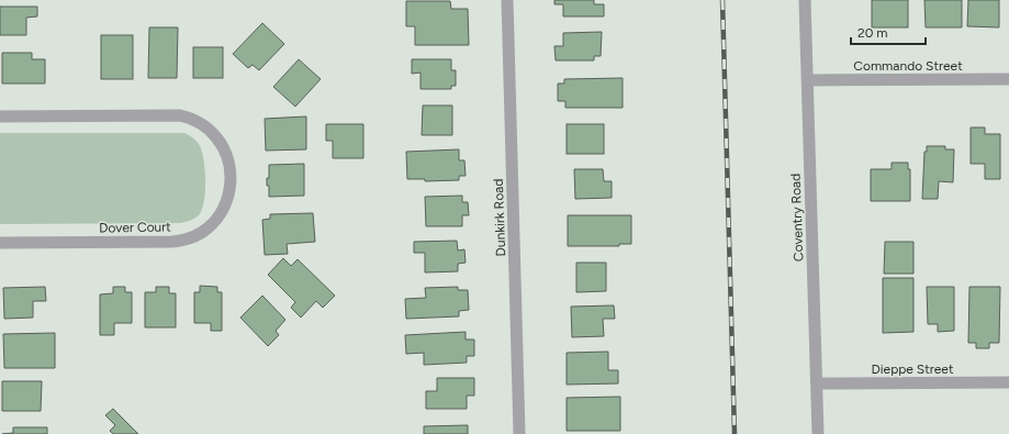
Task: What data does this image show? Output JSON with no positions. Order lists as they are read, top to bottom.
{
  "streets": {
    "street": [
      "Commando Street",
      "Dunkirk Road",
      "Coventry Road",
      "Dover Court",
      "Dieppe Street"
    ]
  },
  "crossings": [
    ["Commando Street", "Coventry Road"],
    ["Coventry Road", "Dieppe Street"]
  ],
  "scale_bar": "20 m"
}
